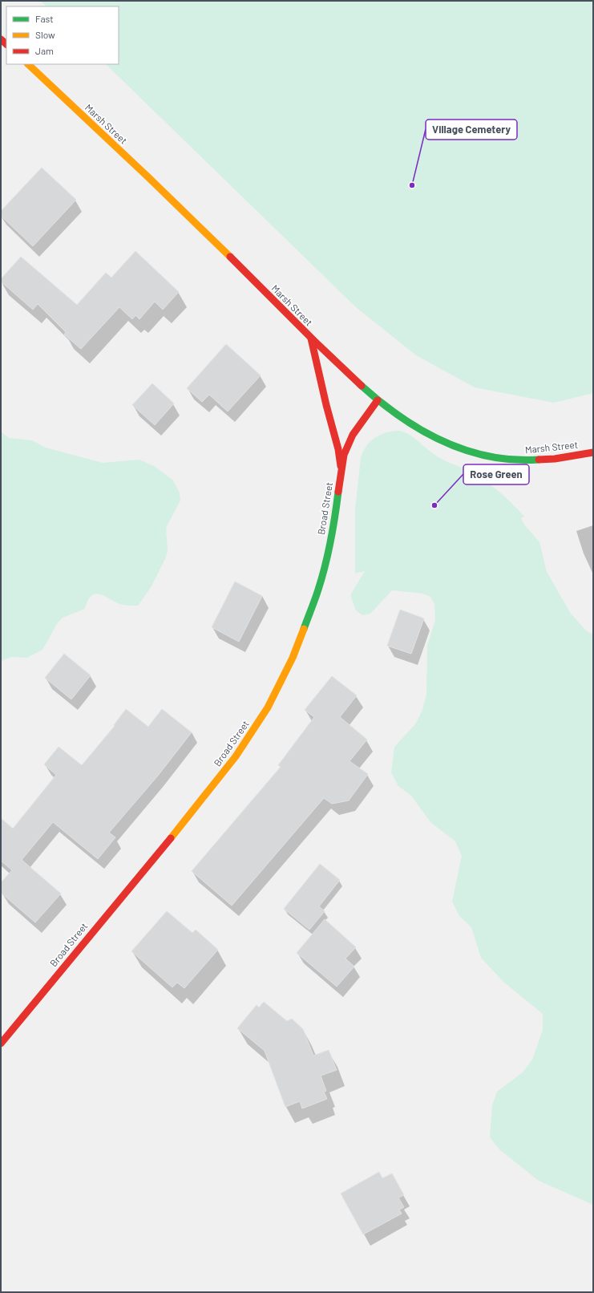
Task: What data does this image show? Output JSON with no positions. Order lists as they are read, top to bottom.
{
  "streets": {
    "street": ["Marsh Street", "Broad Street"]
  },
  "crossings": [
    ["Marsh Street", "Broad Street"]
  ],
  "places": ["Village Cemetery", "Rose Green"],
  "legend": ["Fast", "Slow", "Jam"]
}
